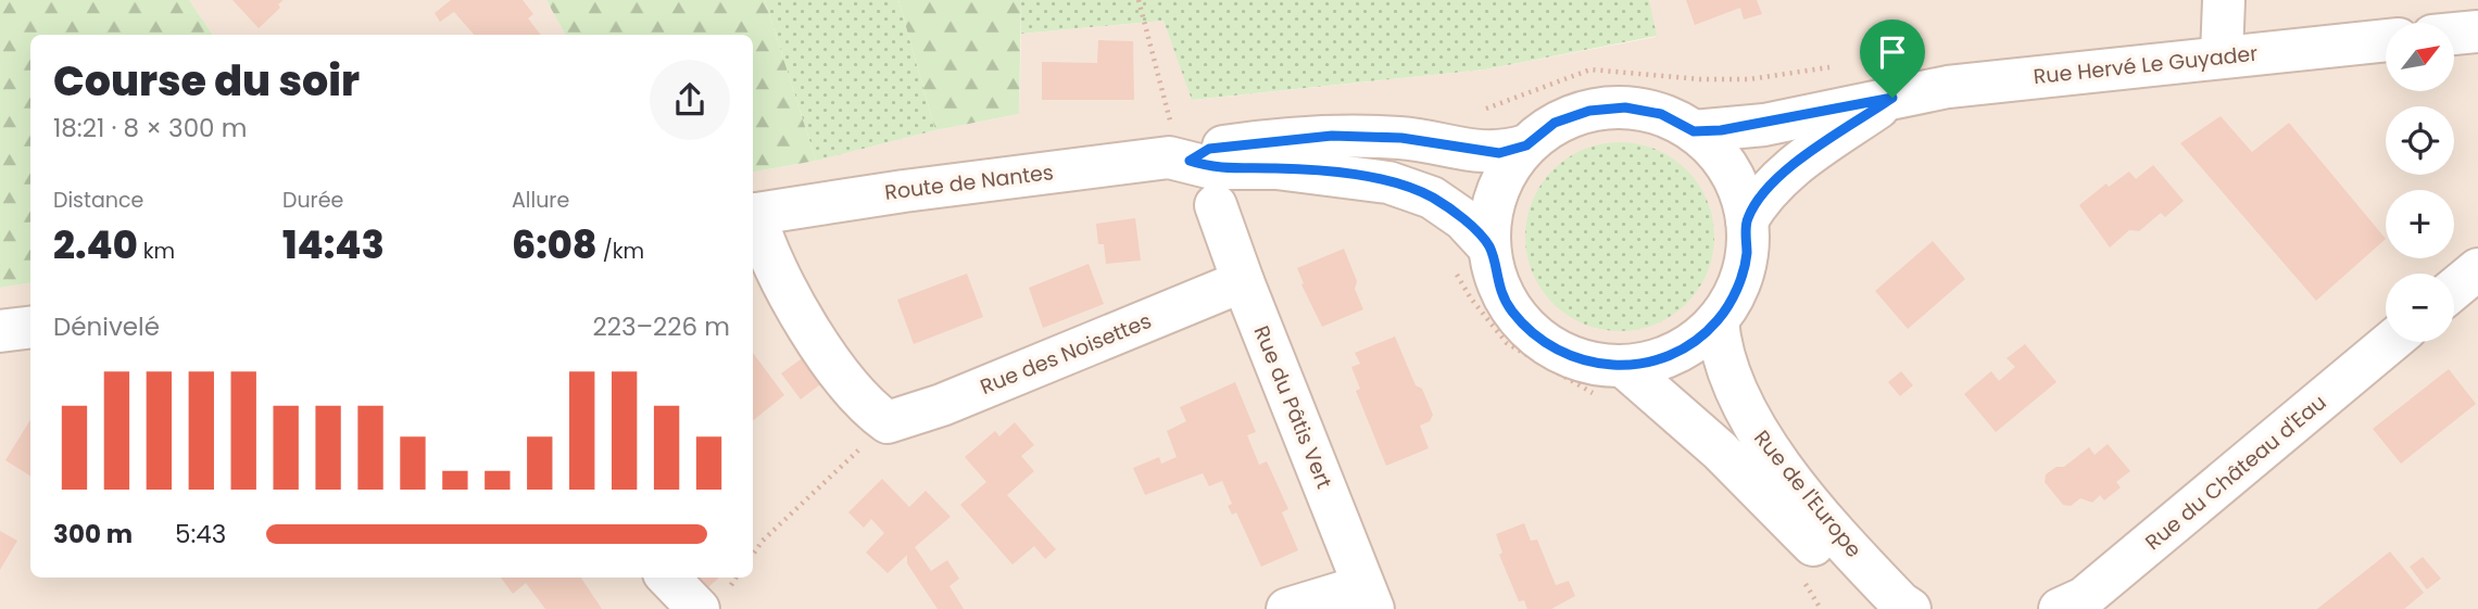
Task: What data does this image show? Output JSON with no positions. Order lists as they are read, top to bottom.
{
  "streets": {
    "street": [
      "Rue Hervé Le Guyader",
      "Route de Nantes",
      "Rue des Noisettes",
      "Rue du Pâtis Vert",
      "Rue du Château d'Eau",
      "Rue de l'Europe"
    ]
  },
  "crossings": [
    ["Rue Hervé Le Guyader", "Route de Nantes"],
    ["Rue Hervé Le Guyader", "Rue de l'Europe"],
    ["Route de Nantes", "Rue de l'Europe"],
    ["Rue des Noisettes", "Rue du Pâtis Vert"]
  ],
  "north": "top right",
  "page": {
    "map_buttons": ["+", "−"],
    "heading": ["Course du soir", "18:21 · 8 × 300 m"],
    "stats": [
      ["Distance", "2.40 km"],
      ["Durée", "14:43"],
      ["Allure", "6:08 /km"]
    ],
    "chart": ["Dénivelé", "223–226 m"],
    "list": [
      {
        "name": "300 m",
        "note": "5:43"
      }
    ]
  }
}
